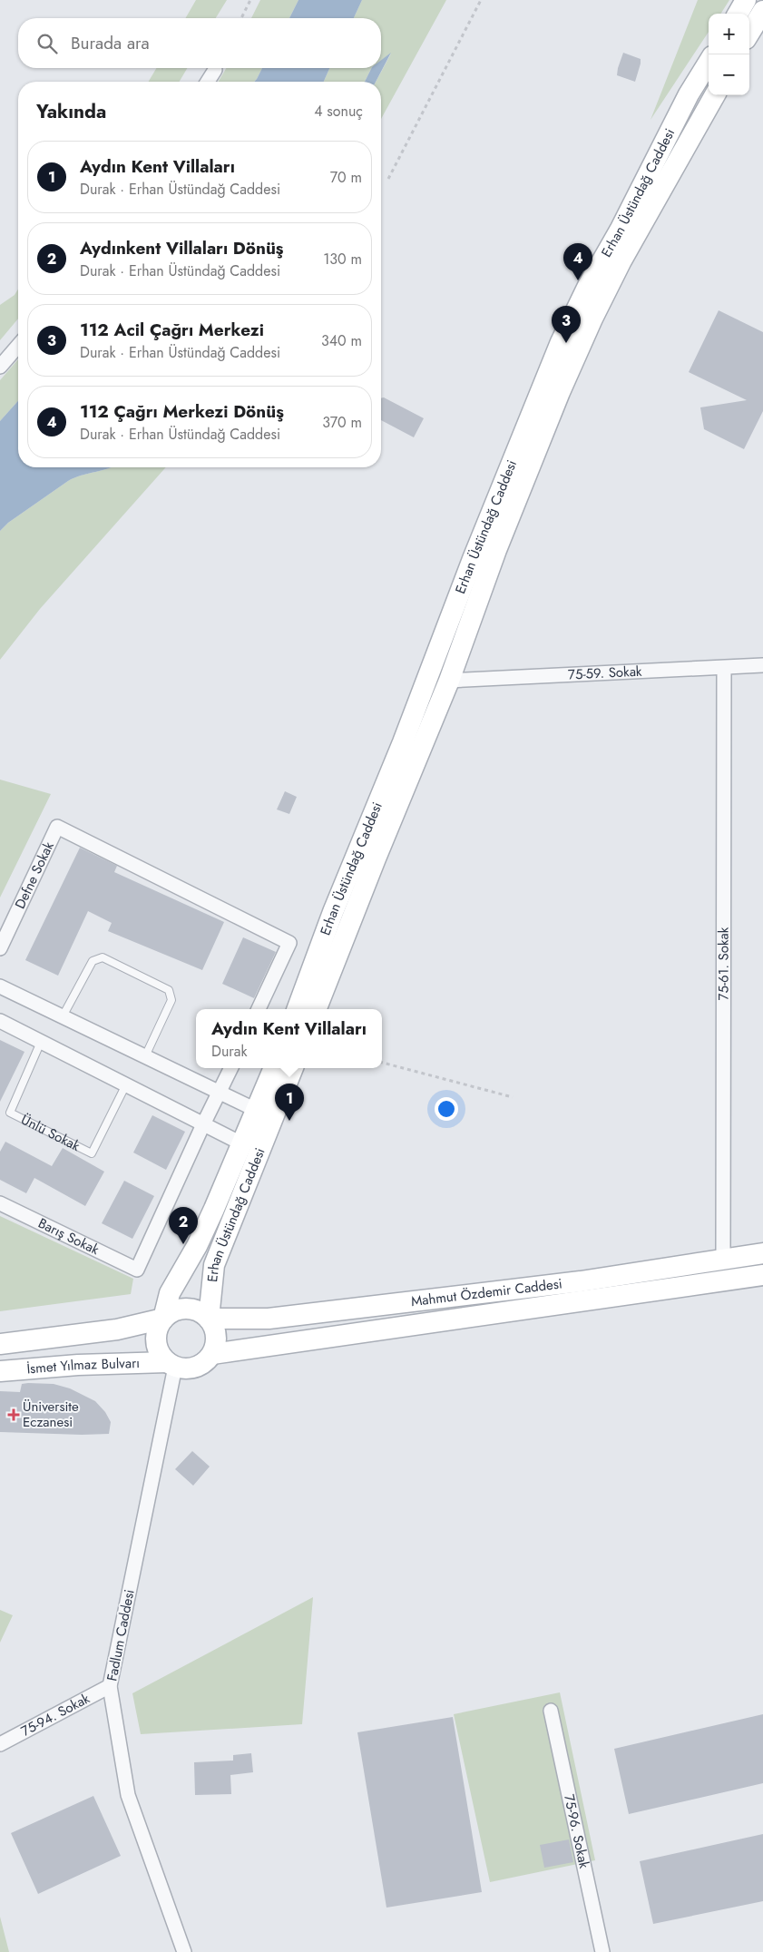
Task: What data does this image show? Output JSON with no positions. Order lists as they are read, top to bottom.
{
  "streets": {
    "street": [
      "Erhan Üstündağ Caddesi",
      "75-59. Sokak",
      "Defne Sokak",
      "75-61. Sokak",
      "Barış Sokak",
      "Mahmut Özdemir Caddesi",
      "İsmet Yılmaz Bulvarı",
      "Fadlum Caddesi",
      "75-94. Sokak",
      "75-96. Sokak"
    ],
    "lane": ["Ünlü Sokak"]
  },
  "crossings": [
    ["Erhan Üstündağ Caddesi", "75-59. Sokak"],
    ["Erhan Üstündağ Caddesi", "Mahmut Özdemir Caddesi"],
    ["Erhan Üstündağ Caddesi", "İsmet Yılmaz Bulvarı"],
    ["Erhan Üstündağ Caddesi", "Fadlum Caddesi"],
    ["75-59. Sokak", "75-61. Sokak"],
    ["75-61. Sokak", "Mahmut Özdemir Caddesi"],
    ["Mahmut Özdemir Caddesi", "İsmet Yılmaz Bulvarı"],
    ["Mahmut Özdemir Caddesi", "Fadlum Caddesi"],
    ["İsmet Yılmaz Bulvarı", "Fadlum Caddesi"],
    ["Fadlum Caddesi", "75-94. Sokak"]
  ],
  "places": {
    "health": ["Üniversite Eczanesi"]
  },
  "page": {
    "map_buttons": ["+", "−"],
    "search": "Burada ara",
    "heading": ["Yakında", "4 sonuç"],
    "list": [
      {
        "mark": "1",
        "name": "Aydın Kent Villaları",
        "note": "Durak · Erhan Üstündağ Caddesi",
        "value": "70 m"
      },
      {
        "mark": "2",
        "name": "Aydınkent Villaları Dönüş",
        "note": "Durak · Erhan Üstündağ Caddesi",
        "value": "130 m"
      },
      {
        "mark": "3",
        "name": "112 Acil Çağrı Merkezi",
        "note": "Durak · Erhan Üstündağ Caddesi",
        "value": "340 m"
      },
      {
        "mark": "4",
        "name": "112 Çağrı Merkezi Dönüş",
        "note": "Durak · Erhan Üstündağ Caddesi",
        "value": "370 m"
      }
    ],
    "pins": [
      "4",
      "3",
      "1",
      "2"
    ],
    "popup": ["Aydın Kent Villaları", "Durak"]
  }
}
